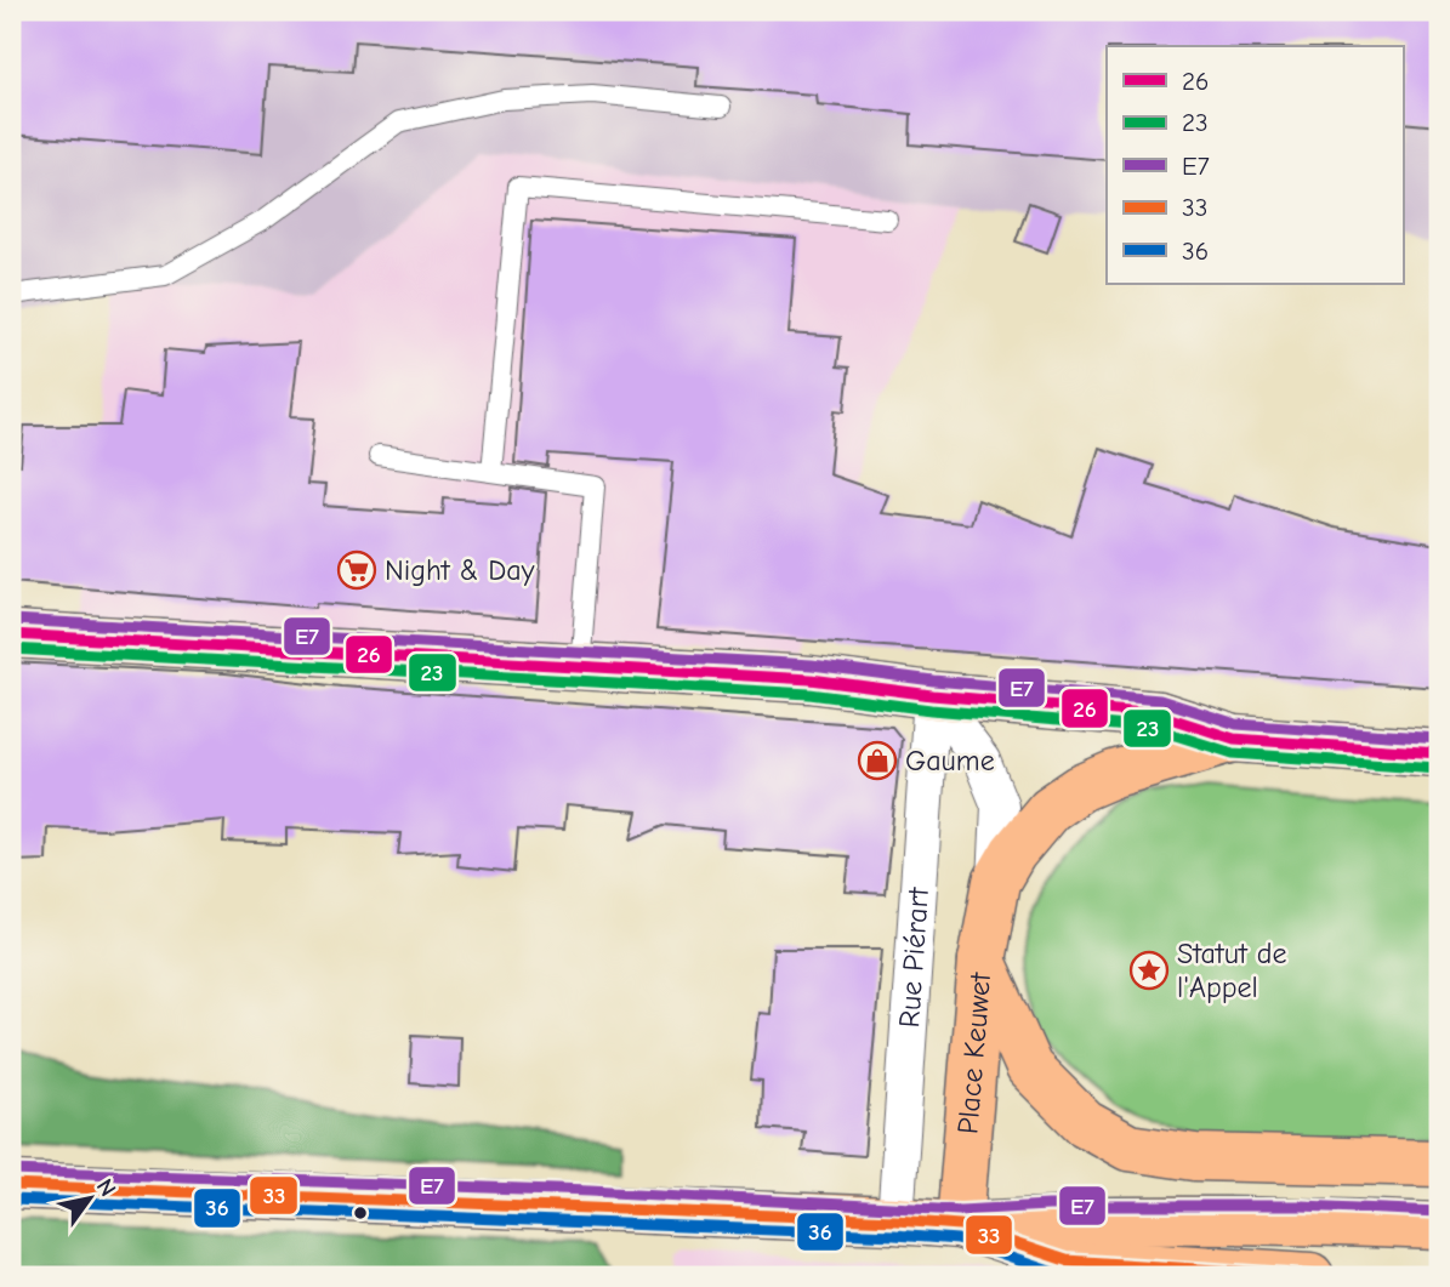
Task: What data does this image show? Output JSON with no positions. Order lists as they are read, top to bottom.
{
  "streets": {
    "main road": ["Place Keuwet"],
    "street": ["Rue Piérart"]
  },
  "crossings": [
    ["Rue Piérart", "Place Keuwet"]
  ],
  "places": {
    "supermarket": ["Night & Day"],
    "shop": ["Gaume"],
    "place": ["Statut de l'Appel"]
  },
  "lines": [
    "transit line E7",
    "transit line 26",
    "transit line 23",
    "transit line 33",
    "transit line 36"
  ],
  "legend": [
    "26",
    "23",
    "E7",
    "33",
    "36"
  ],
  "north": "top right"
}
